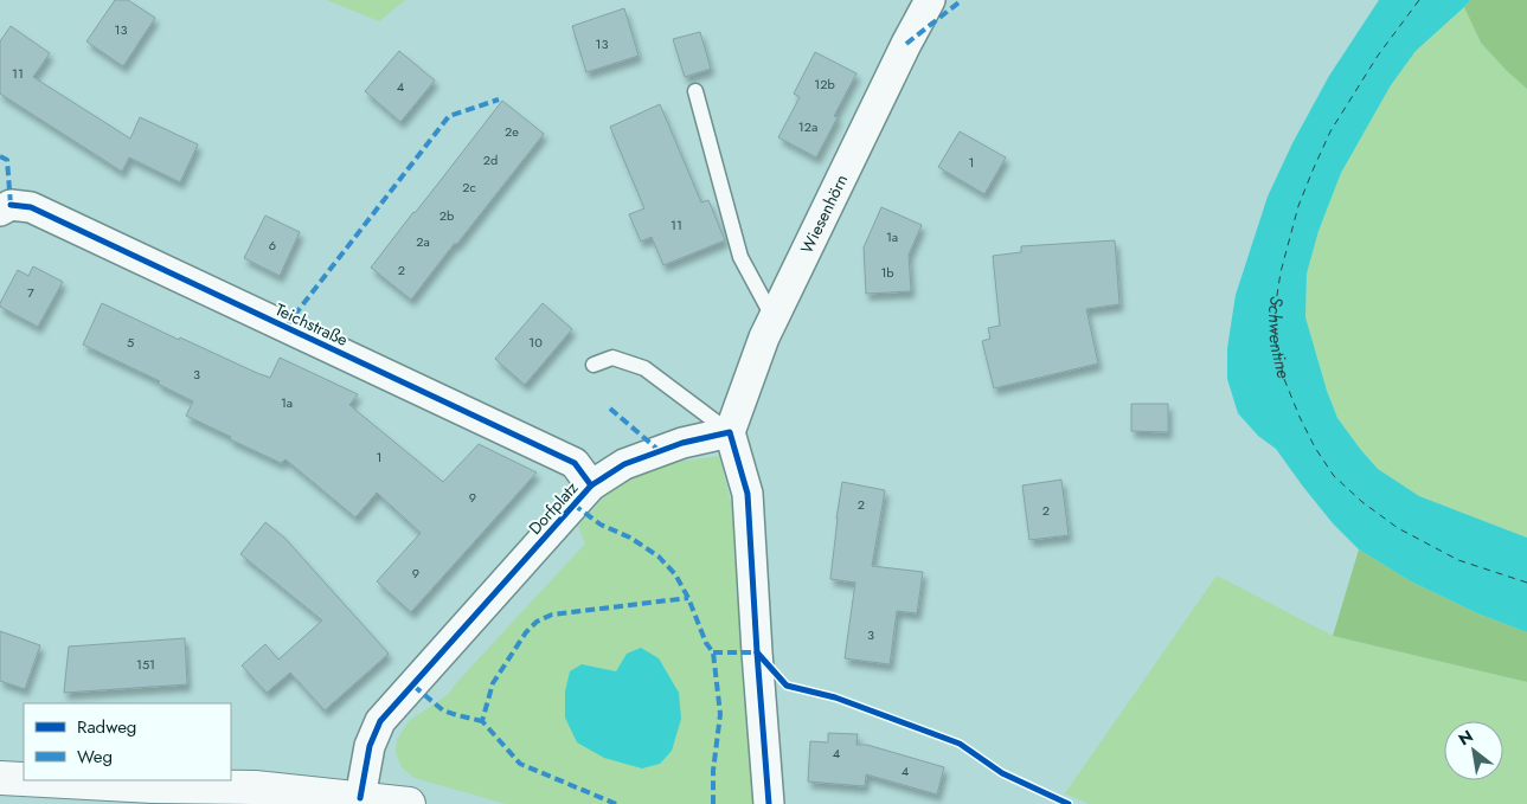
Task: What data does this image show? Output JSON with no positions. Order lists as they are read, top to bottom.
{
  "streets": {
    "street": ["Wiesenhörn", "Teichstraße", "Dorfplatz"]
  },
  "crossings": [
    ["Wiesenhörn", "Dorfplatz"],
    ["Teichstraße", "Dorfplatz"]
  ],
  "water": ["Schwentine"],
  "house_numbers": [
    "13",
    "13",
    "11",
    "12b",
    "4",
    "12a",
    "2e",
    "2d",
    "1",
    "2c",
    "2b",
    "11",
    "1a",
    "2a",
    "6",
    "2",
    "1b",
    "7",
    "5",
    "10",
    "3",
    "1a",
    "1",
    "9",
    "2",
    "2",
    "9",
    "3",
    "151",
    "4",
    "4"
  ],
  "legend": ["Radweg", "Weg"],
  "north": "top left"
}
